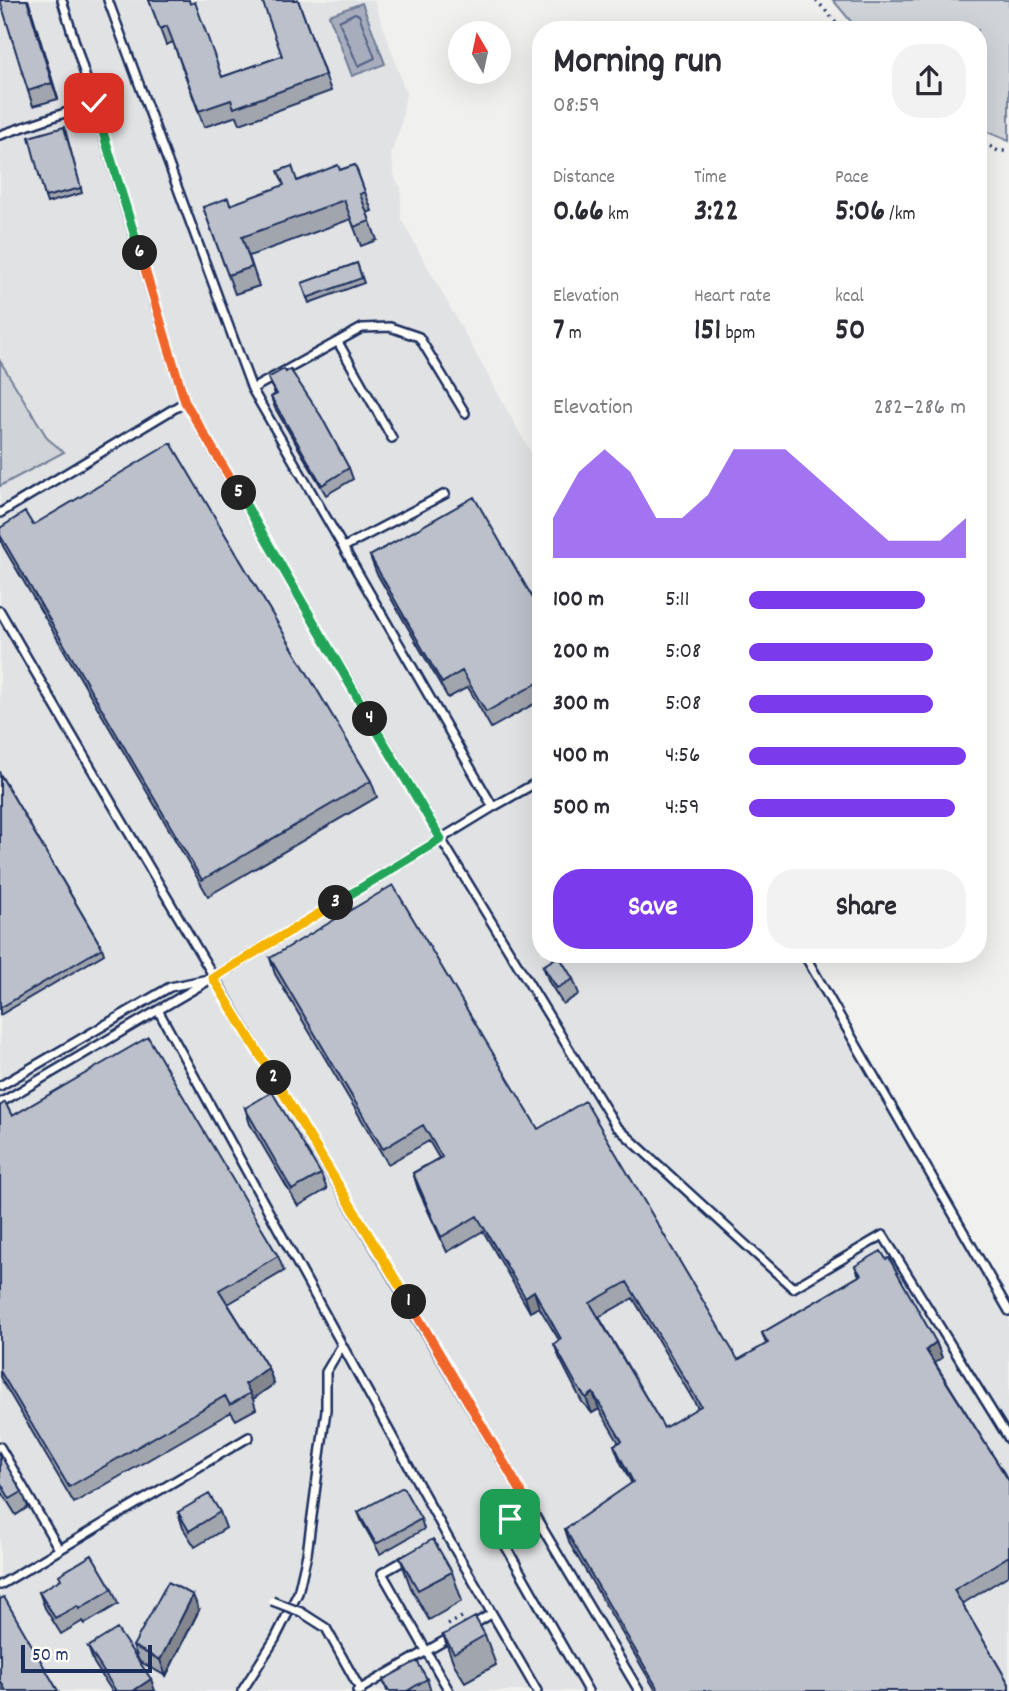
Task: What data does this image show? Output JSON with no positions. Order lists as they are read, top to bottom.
{
  "scale_bar": "50 m",
  "north": "top",
  "page": {
    "heading": ["Morning run", "08:59"],
    "stats": [
      ["Distance", "0.66 km"],
      ["Time", "3:22"],
      ["Pace", "5:06 /km"],
      ["Elevation", "7 m"],
      ["Heart rate", "151 bpm"],
      ["kcal", "50"]
    ],
    "pins": [
      "6",
      "5",
      "4",
      "3",
      "2",
      "1"
    ],
    "chart": ["Elevation", "282–286 m"],
    "list": [
      {
        "name": "100 m",
        "note": "5:11"
      },
      {
        "name": "200 m",
        "note": "5:08"
      },
      {
        "name": "300 m",
        "note": "5:08"
      },
      {
        "name": "400 m",
        "note": "4:56"
      },
      {
        "name": "500 m",
        "note": "4:59"
      }
    ],
    "buttons": ["Save", "Share"],
    "scale": "50 m"
  }
}
